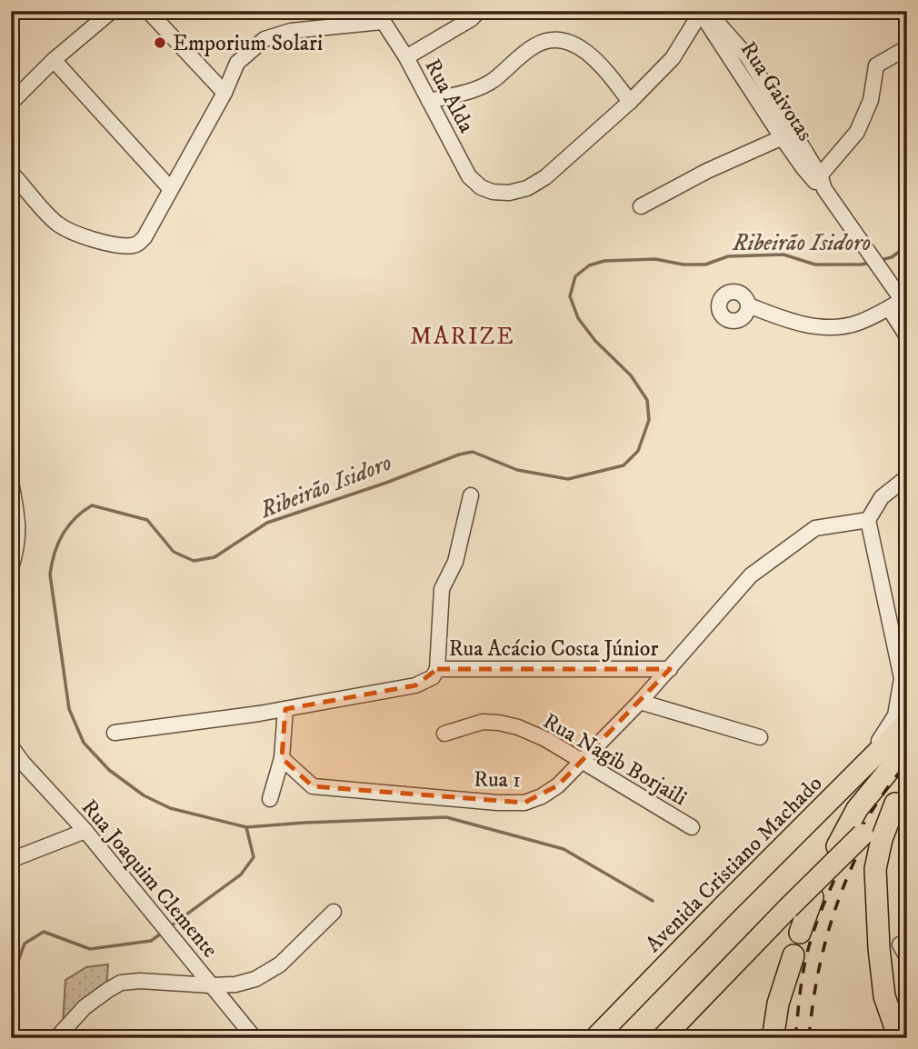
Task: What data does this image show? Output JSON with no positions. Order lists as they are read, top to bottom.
{
  "streets": {
    "highway": ["Avenida Cristiano Machado"],
    "street": [
      "Rua Gaivotas",
      "Rua Alda",
      "Rua Acácio Costa Júnior",
      "Rua Nagib Borjaili",
      "Rua 1",
      "Rua Joaquim Clemente"
    ]
  },
  "crossings": [
    ["Rua Acácio Costa Júnior", "Rua 1"],
    ["Rua Nagib Borjaili", "Rua 1"]
  ],
  "districts": ["MARIZE"],
  "water": ["Ribeirão Isidoro"],
  "places": ["Emporium Solari"]
}
